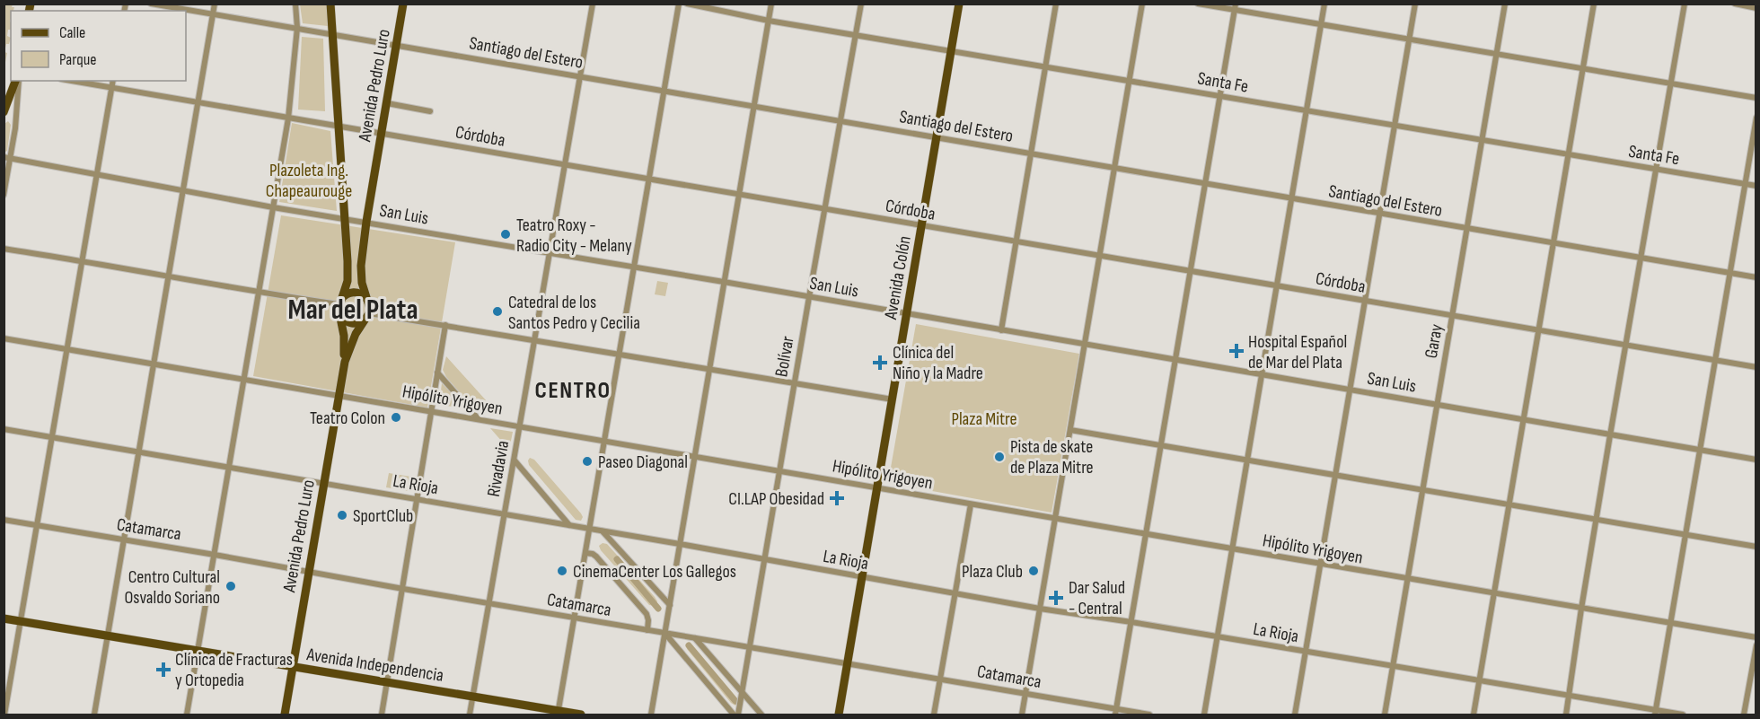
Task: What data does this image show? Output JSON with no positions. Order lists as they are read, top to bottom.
{
  "streets": {
    "main road": ["Avenida Pedro Luro", "Avenida Colón", "Avenida Independencia"],
    "street": [
      "Santiago del Estero",
      "Santa Fe",
      "Córdoba",
      "San Luis",
      "Garay",
      "Bolívar",
      "Hipólito Yrigoyen",
      "Rivadavia",
      "La Rioja",
      "Catamarca"
    ]
  },
  "crossings": [
    ["Santiago del Estero", "Avenida Pedro Luro"],
    ["Santiago del Estero", "Avenida Colón"],
    ["Santiago del Estero", "Garay"],
    ["Santiago del Estero", "Bolívar"],
    ["Santiago del Estero", "Rivadavia"],
    ["Santa Fe", "Avenida Colón"],
    ["Santa Fe", "Garay"],
    ["Santa Fe", "Bolívar"],
    ["Avenida Pedro Luro", "Córdoba"],
    ["Avenida Pedro Luro", "San Luis"],
    ["Avenida Pedro Luro", "Hipólito Yrigoyen"],
    ["Avenida Pedro Luro", "La Rioja"],
    ["Avenida Pedro Luro", "Catamarca"],
    ["Avenida Pedro Luro", "Avenida Independencia"],
    ["Córdoba", "Avenida Colón"],
    ["Córdoba", "Garay"],
    ["Córdoba", "Bolívar"],
    ["Córdoba", "Rivadavia"],
    ["San Luis", "Avenida Colón"],
    ["San Luis", "Garay"],
    ["San Luis", "Bolívar"],
    ["San Luis", "Rivadavia"],
    ["Avenida Colón", "Hipólito Yrigoyen"],
    ["Avenida Colón", "La Rioja"],
    ["Avenida Colón", "Catamarca"],
    ["Garay", "Hipólito Yrigoyen"],
    ["Garay", "La Rioja"],
    ["Bolívar", "Hipólito Yrigoyen"],
    ["Bolívar", "La Rioja"],
    ["Bolívar", "Catamarca"],
    ["Hipólito Yrigoyen", "Rivadavia"],
    ["Rivadavia", "La Rioja"],
    ["Rivadavia", "Catamarca"],
    ["Rivadavia", "Avenida Independencia"]
  ],
  "districts": ["Mar del Plata", "CENTRO"],
  "parks": ["Plazoleta Ing. Chapeaurouge", "Plaza Mitre"],
  "places": {
    "other": [
      "Teatro Roxy - Radio City - Melany",
      "Catedral de los Santos Pedro y Cecilia",
      "Teatro Colon",
      "Pista de skate de Plaza Mitre",
      "Paseo Diagonal",
      "SportClub",
      "CinemaCenter Los Gallegos",
      "Plaza Club",
      "Centro Cultural Osvaldo Soriano"
    ],
    "health": [
      "Hospital Español de Mar del Plata",
      "Clínica del Niño y la Madre",
      "CI.LAP Obesidad",
      "Dar Salud - Central",
      "Clínica de Fracturas y Ortopedia"
    ]
  },
  "legend": ["Calle", "Parque"]
}
